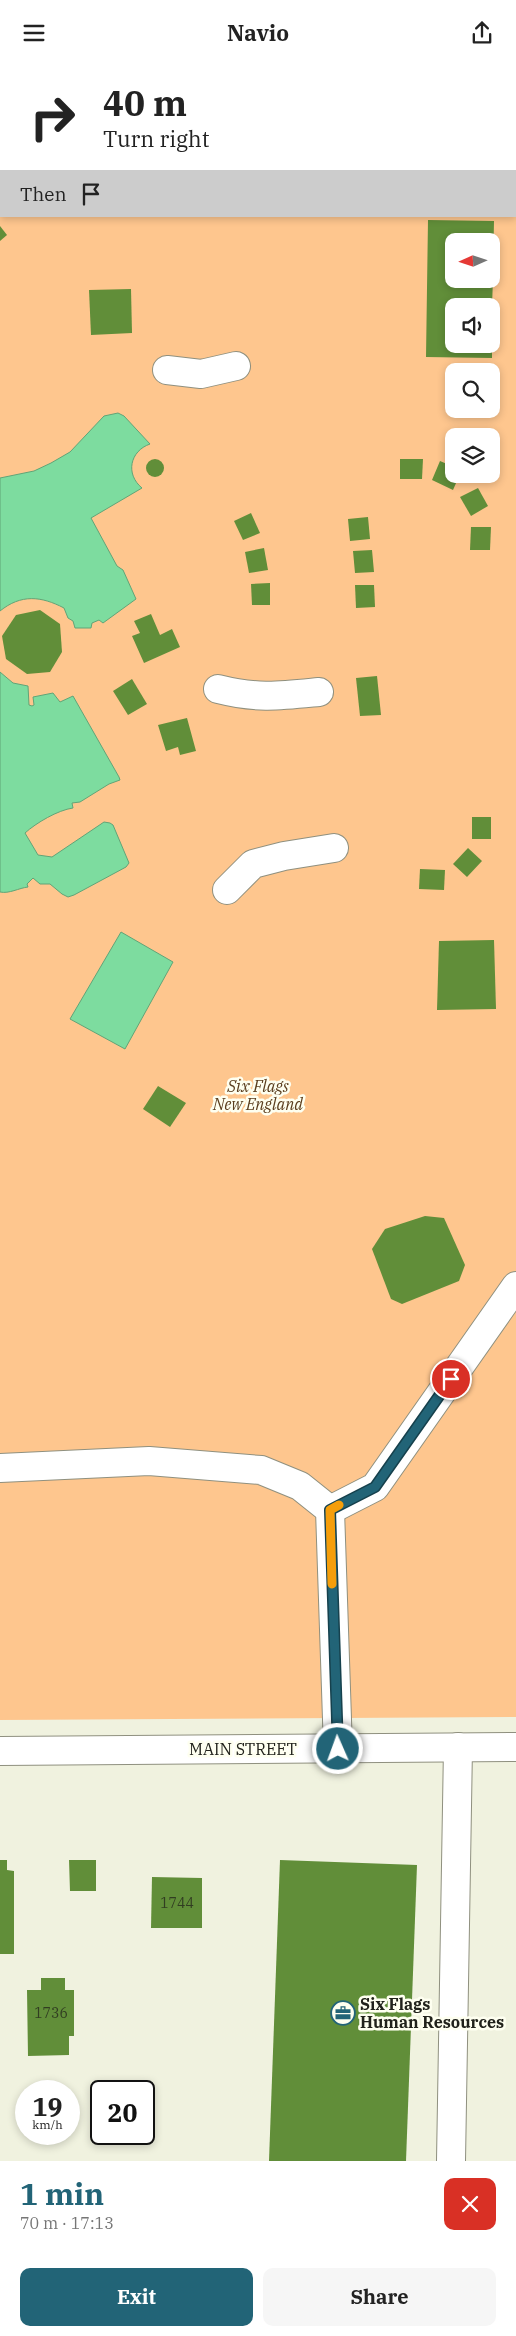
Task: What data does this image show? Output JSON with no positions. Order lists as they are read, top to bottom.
{
  "streets": {
    "main road": ["MAIN STREET"]
  },
  "parks": ["Six Flags New England"],
  "places": {
    "office": ["Six Flags Human Resources"]
  },
  "house_numbers": ["1744", "1736"],
  "north": "left",
  "page": {
    "header": "Navio",
    "turn": ["40 m", "Turn right"],
    "then": "Then",
    "speed": "19 km/h",
    "limit": "20",
    "heading": ["1 min", "70 m · 17:13"],
    "buttons": ["Exit", "Share"]
  }
}
